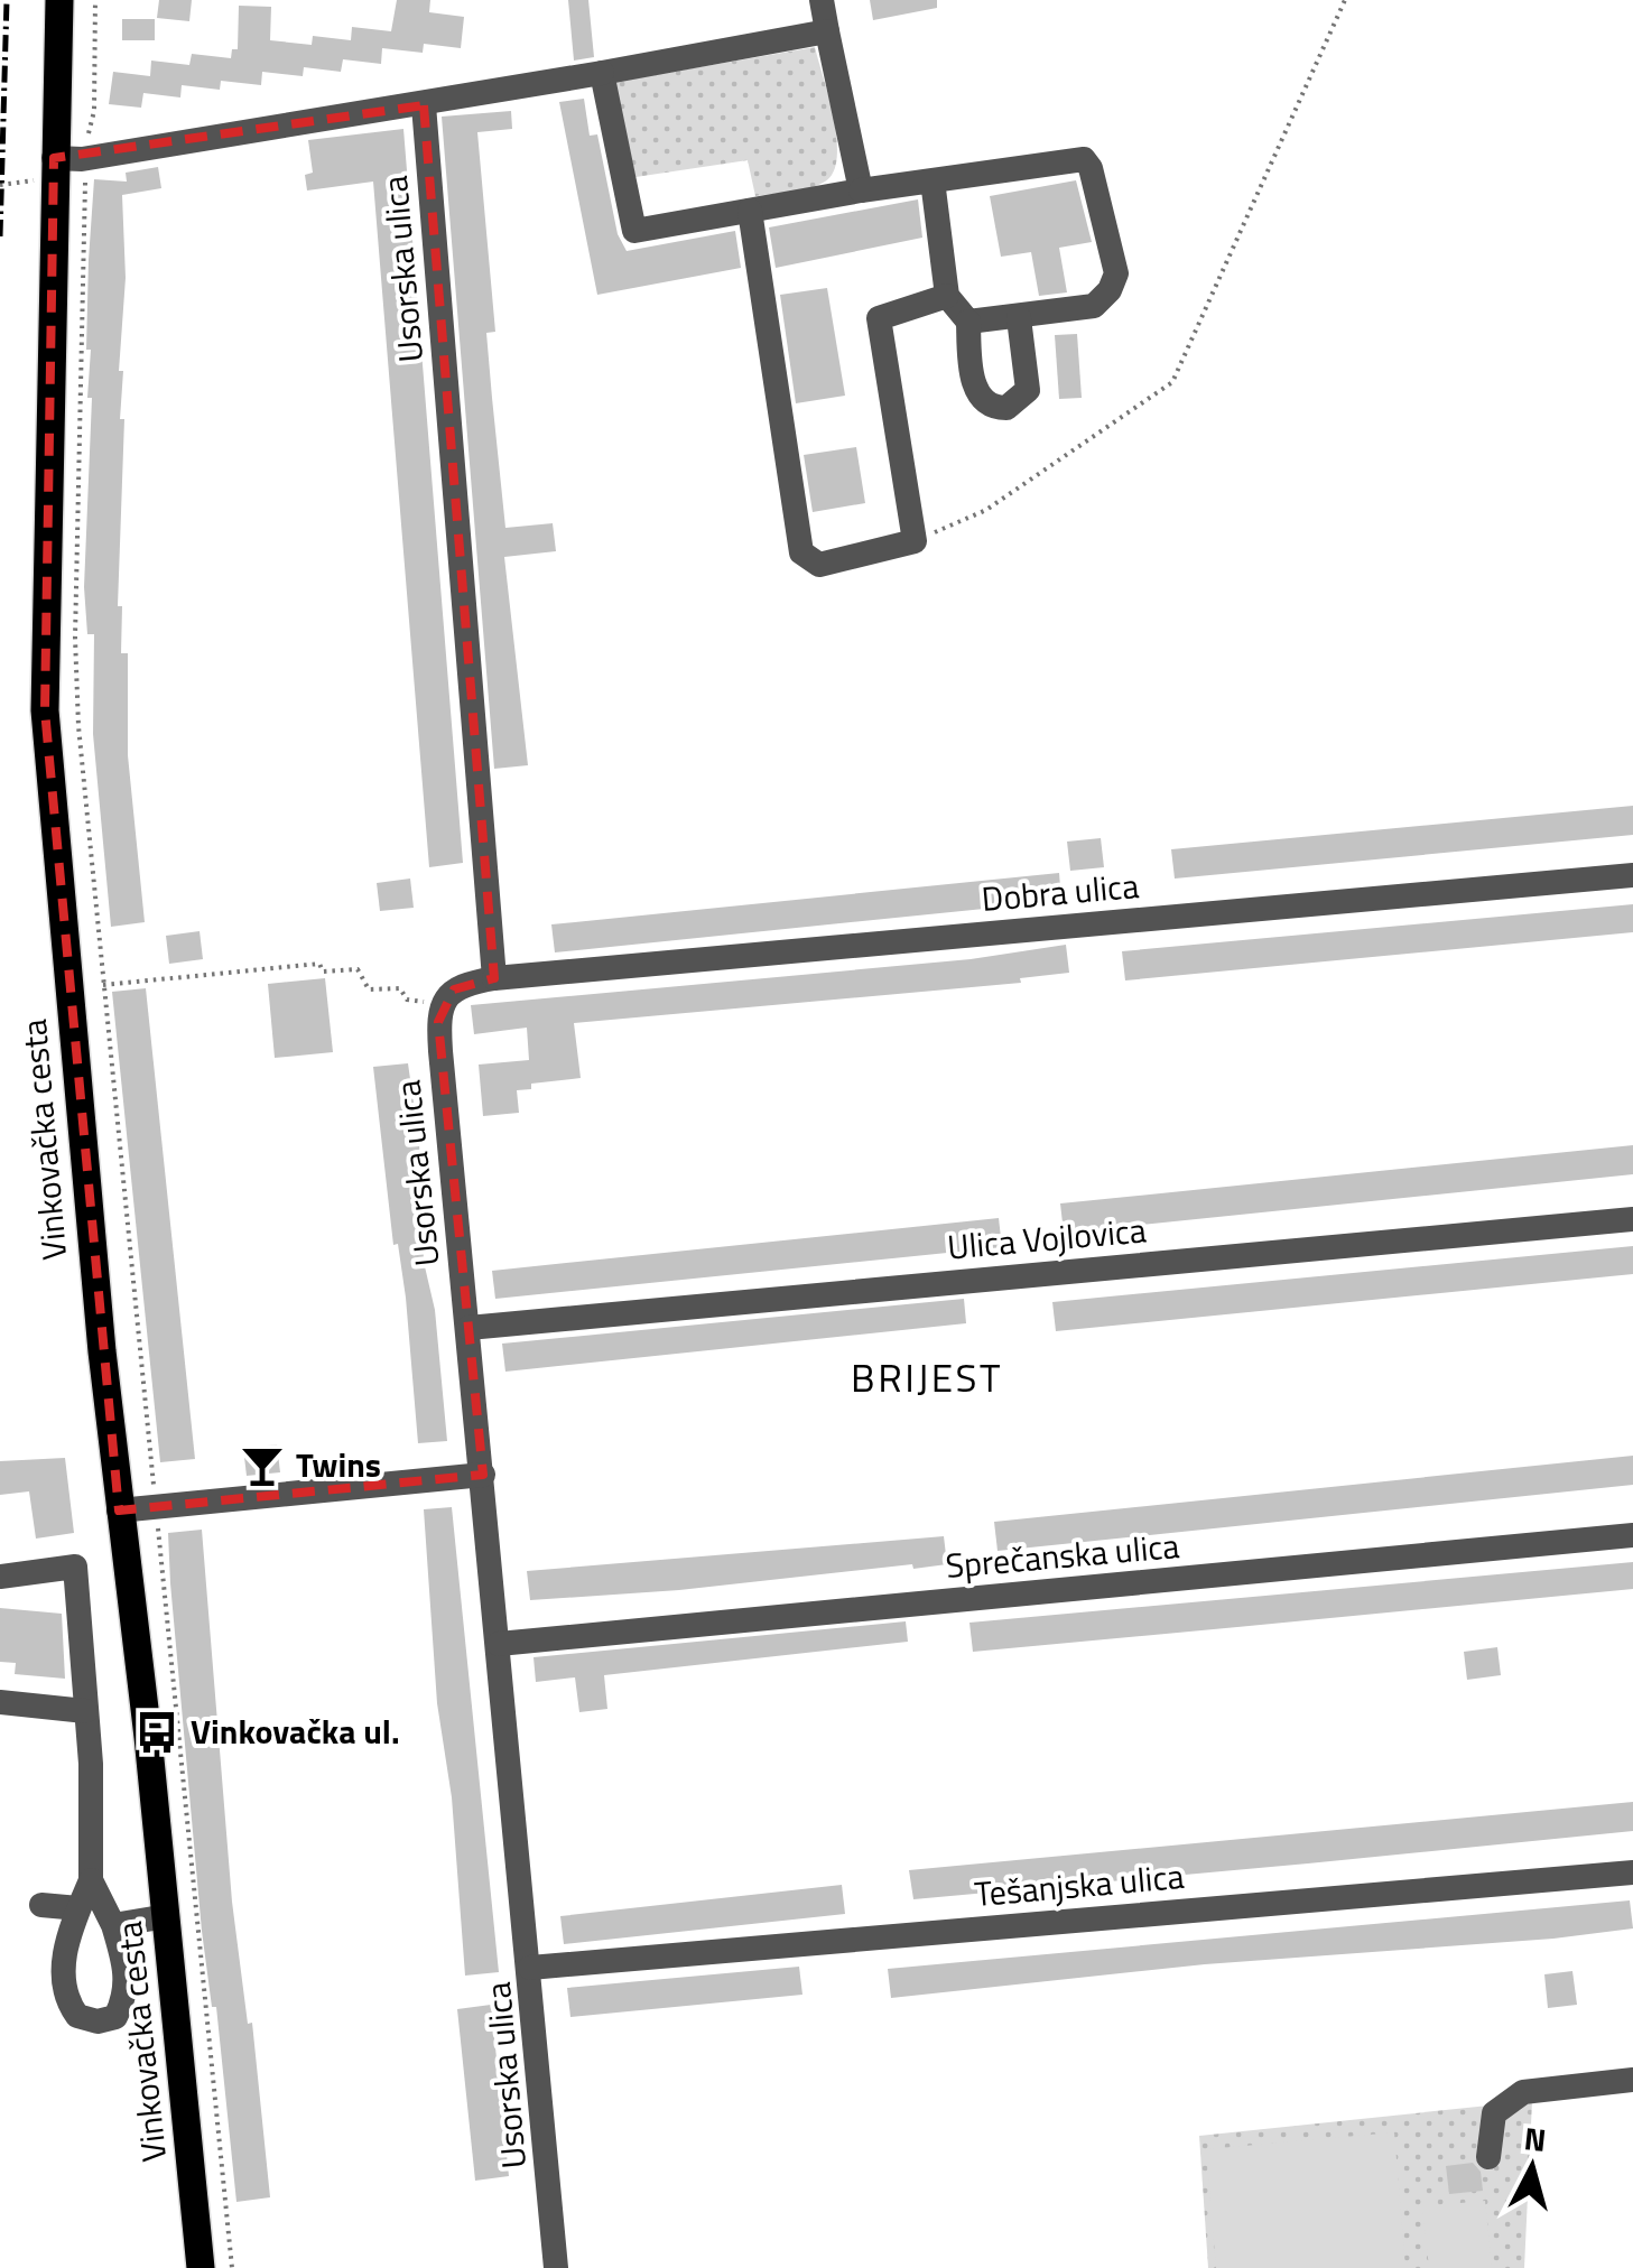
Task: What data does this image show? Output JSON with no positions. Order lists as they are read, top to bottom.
{
  "streets": {
    "main road": ["Vinkovačka cesta"],
    "street": [
      "Usorska ulica",
      "Dobra ulica",
      "Ulica Vojlovica",
      "Sprečanska ulica",
      "Tešanjska ulica"
    ]
  },
  "crossings": [
    ["Usorska ulica", "Dobra ulica"],
    ["Usorska ulica", "Ulica Vojlovica"],
    ["Usorska ulica", "Sprečanska ulica"],
    ["Usorska ulica", "Tešanjska ulica"]
  ],
  "districts": ["BRIJEST"],
  "places": {
    "bar": ["Twins"],
    "bus stop": ["Vinkovačka ul."]
  },
  "north": "top"
}
